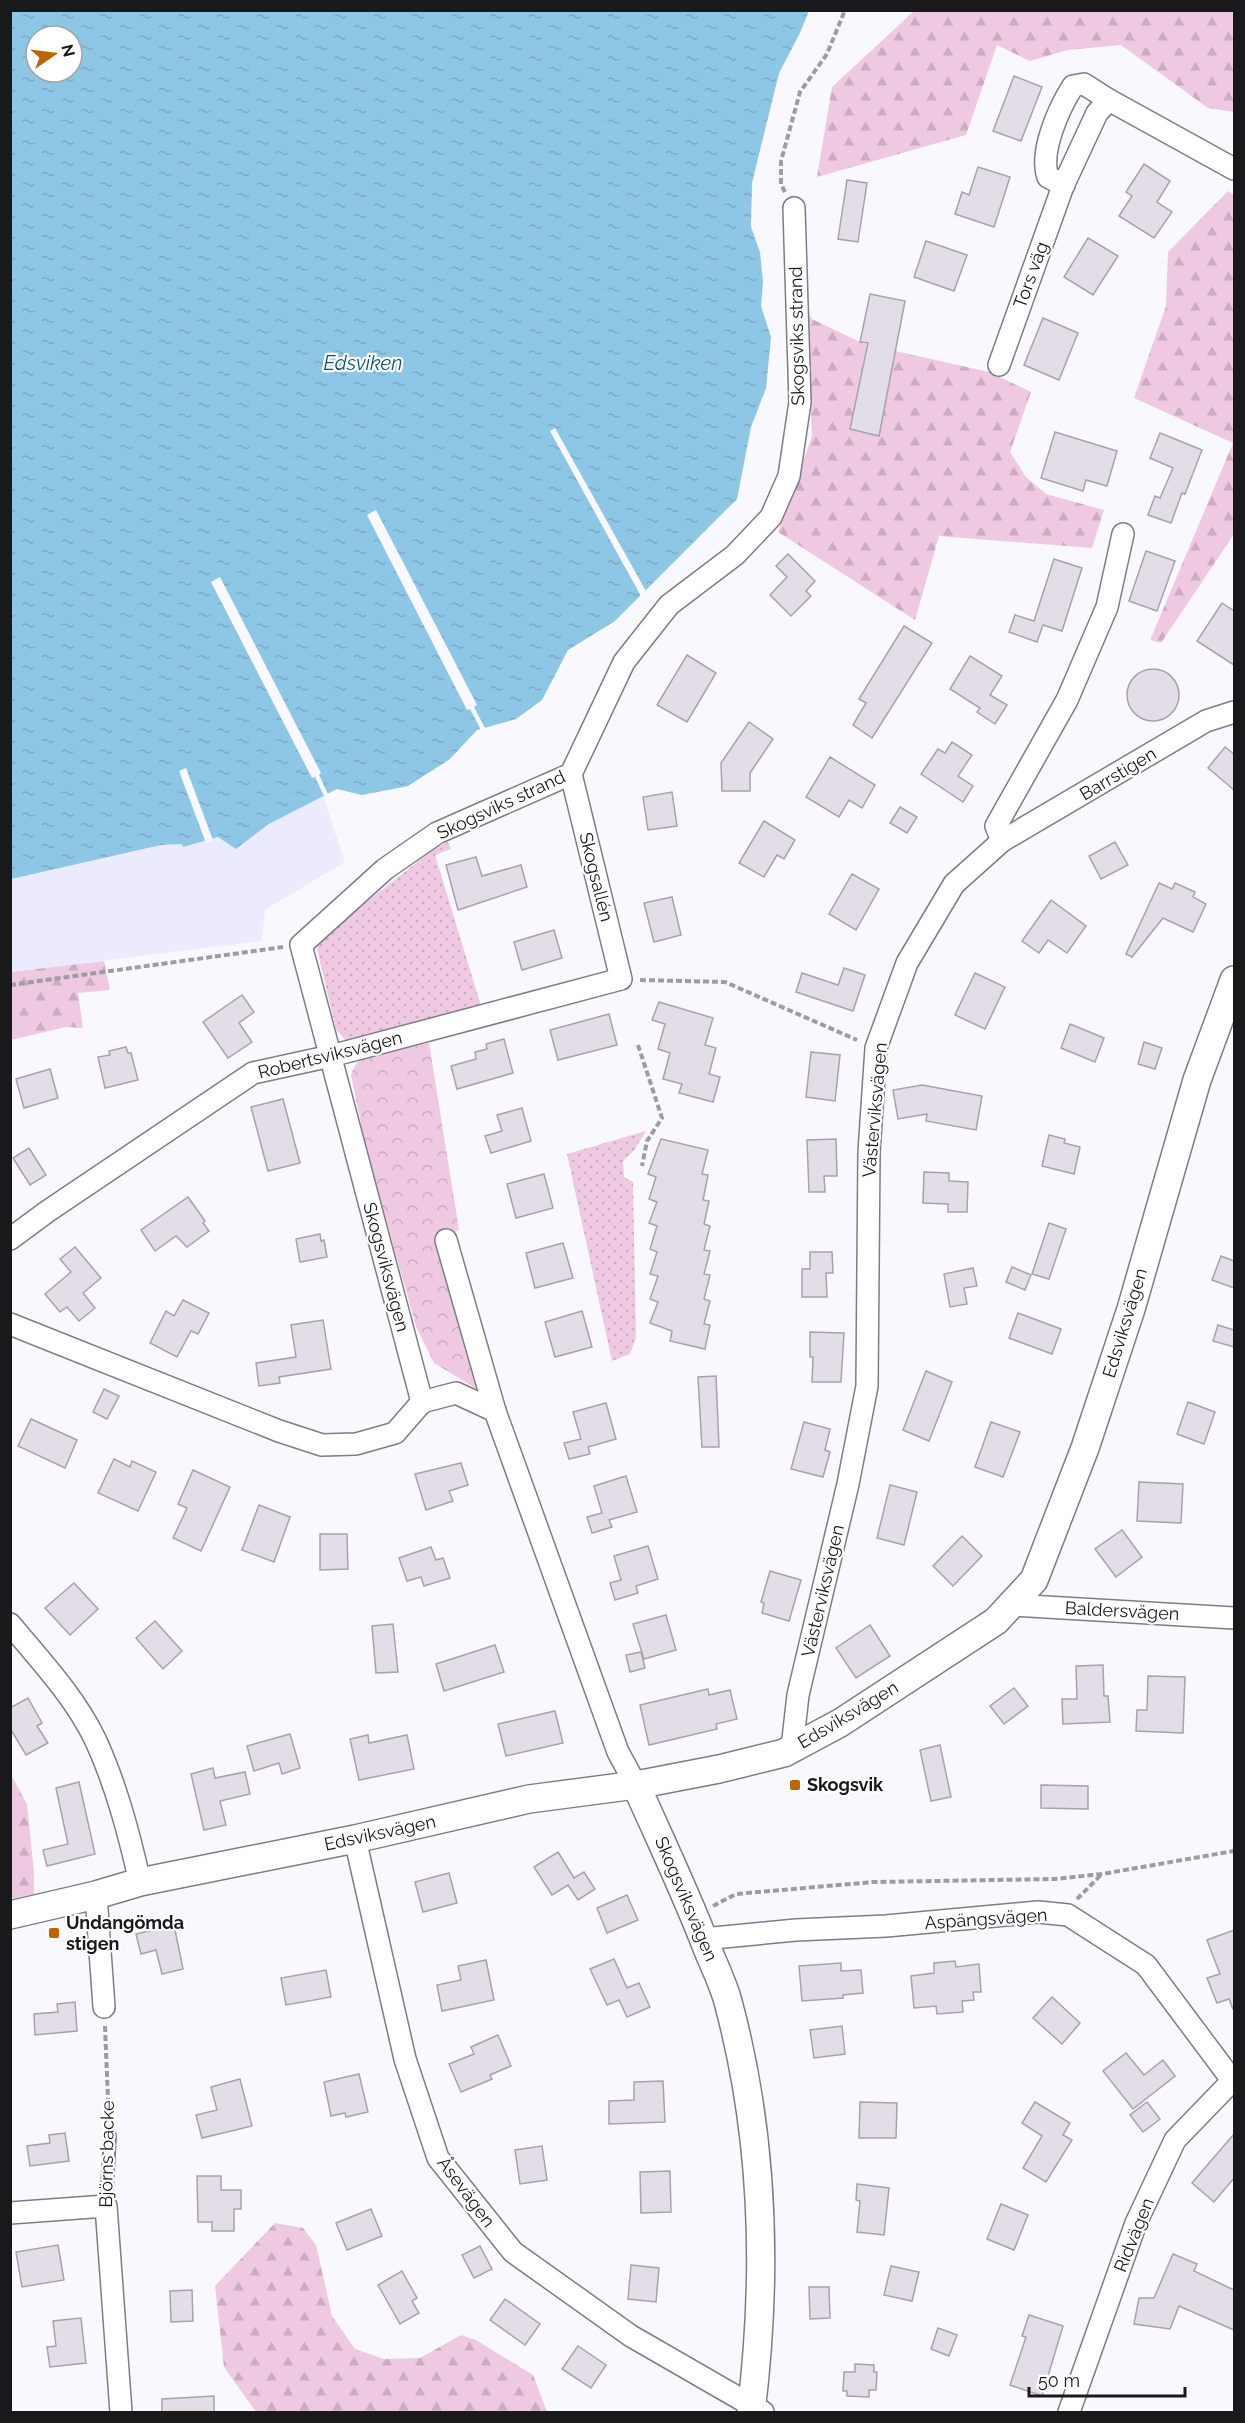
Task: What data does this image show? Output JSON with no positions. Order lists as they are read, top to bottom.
{
  "streets": {
    "street": [
      "Tors väg",
      "Skogsviks strand",
      "Barrstigen",
      "Skogsallén",
      "Robertsviksvägen",
      "Västerviksvägen",
      "Skogsviksvägen",
      "Edsviksvägen",
      "Baldersvägen",
      "Aspängsvägen",
      "Björns backe",
      "Åsevägen",
      "Ridvägen"
    ]
  },
  "crossings": [
    ["Skogsviks strand", "Skogsallén"],
    ["Barrstigen", "Västerviksvägen"],
    ["Skogsallén", "Robertsviksvägen"],
    ["Robertsviksvägen", "Skogsviksvägen"],
    ["Västerviksvägen", "Edsviksvägen"],
    ["Skogsviksvägen", "Edsviksvägen"],
    ["Skogsviksvägen", "Aspängsvägen"],
    ["Skogsviksvägen", "Åsevägen"],
    ["Edsviksvägen", "Baldersvägen"],
    ["Edsviksvägen", "Åsevägen"],
    ["Aspängsvägen", "Ridvägen"]
  ],
  "water": ["Edsviken"],
  "places": {
    "transit": ["Skogsvik", "Undangömda stigen"]
  },
  "scale_bar": "50 m",
  "north": "right"
}
